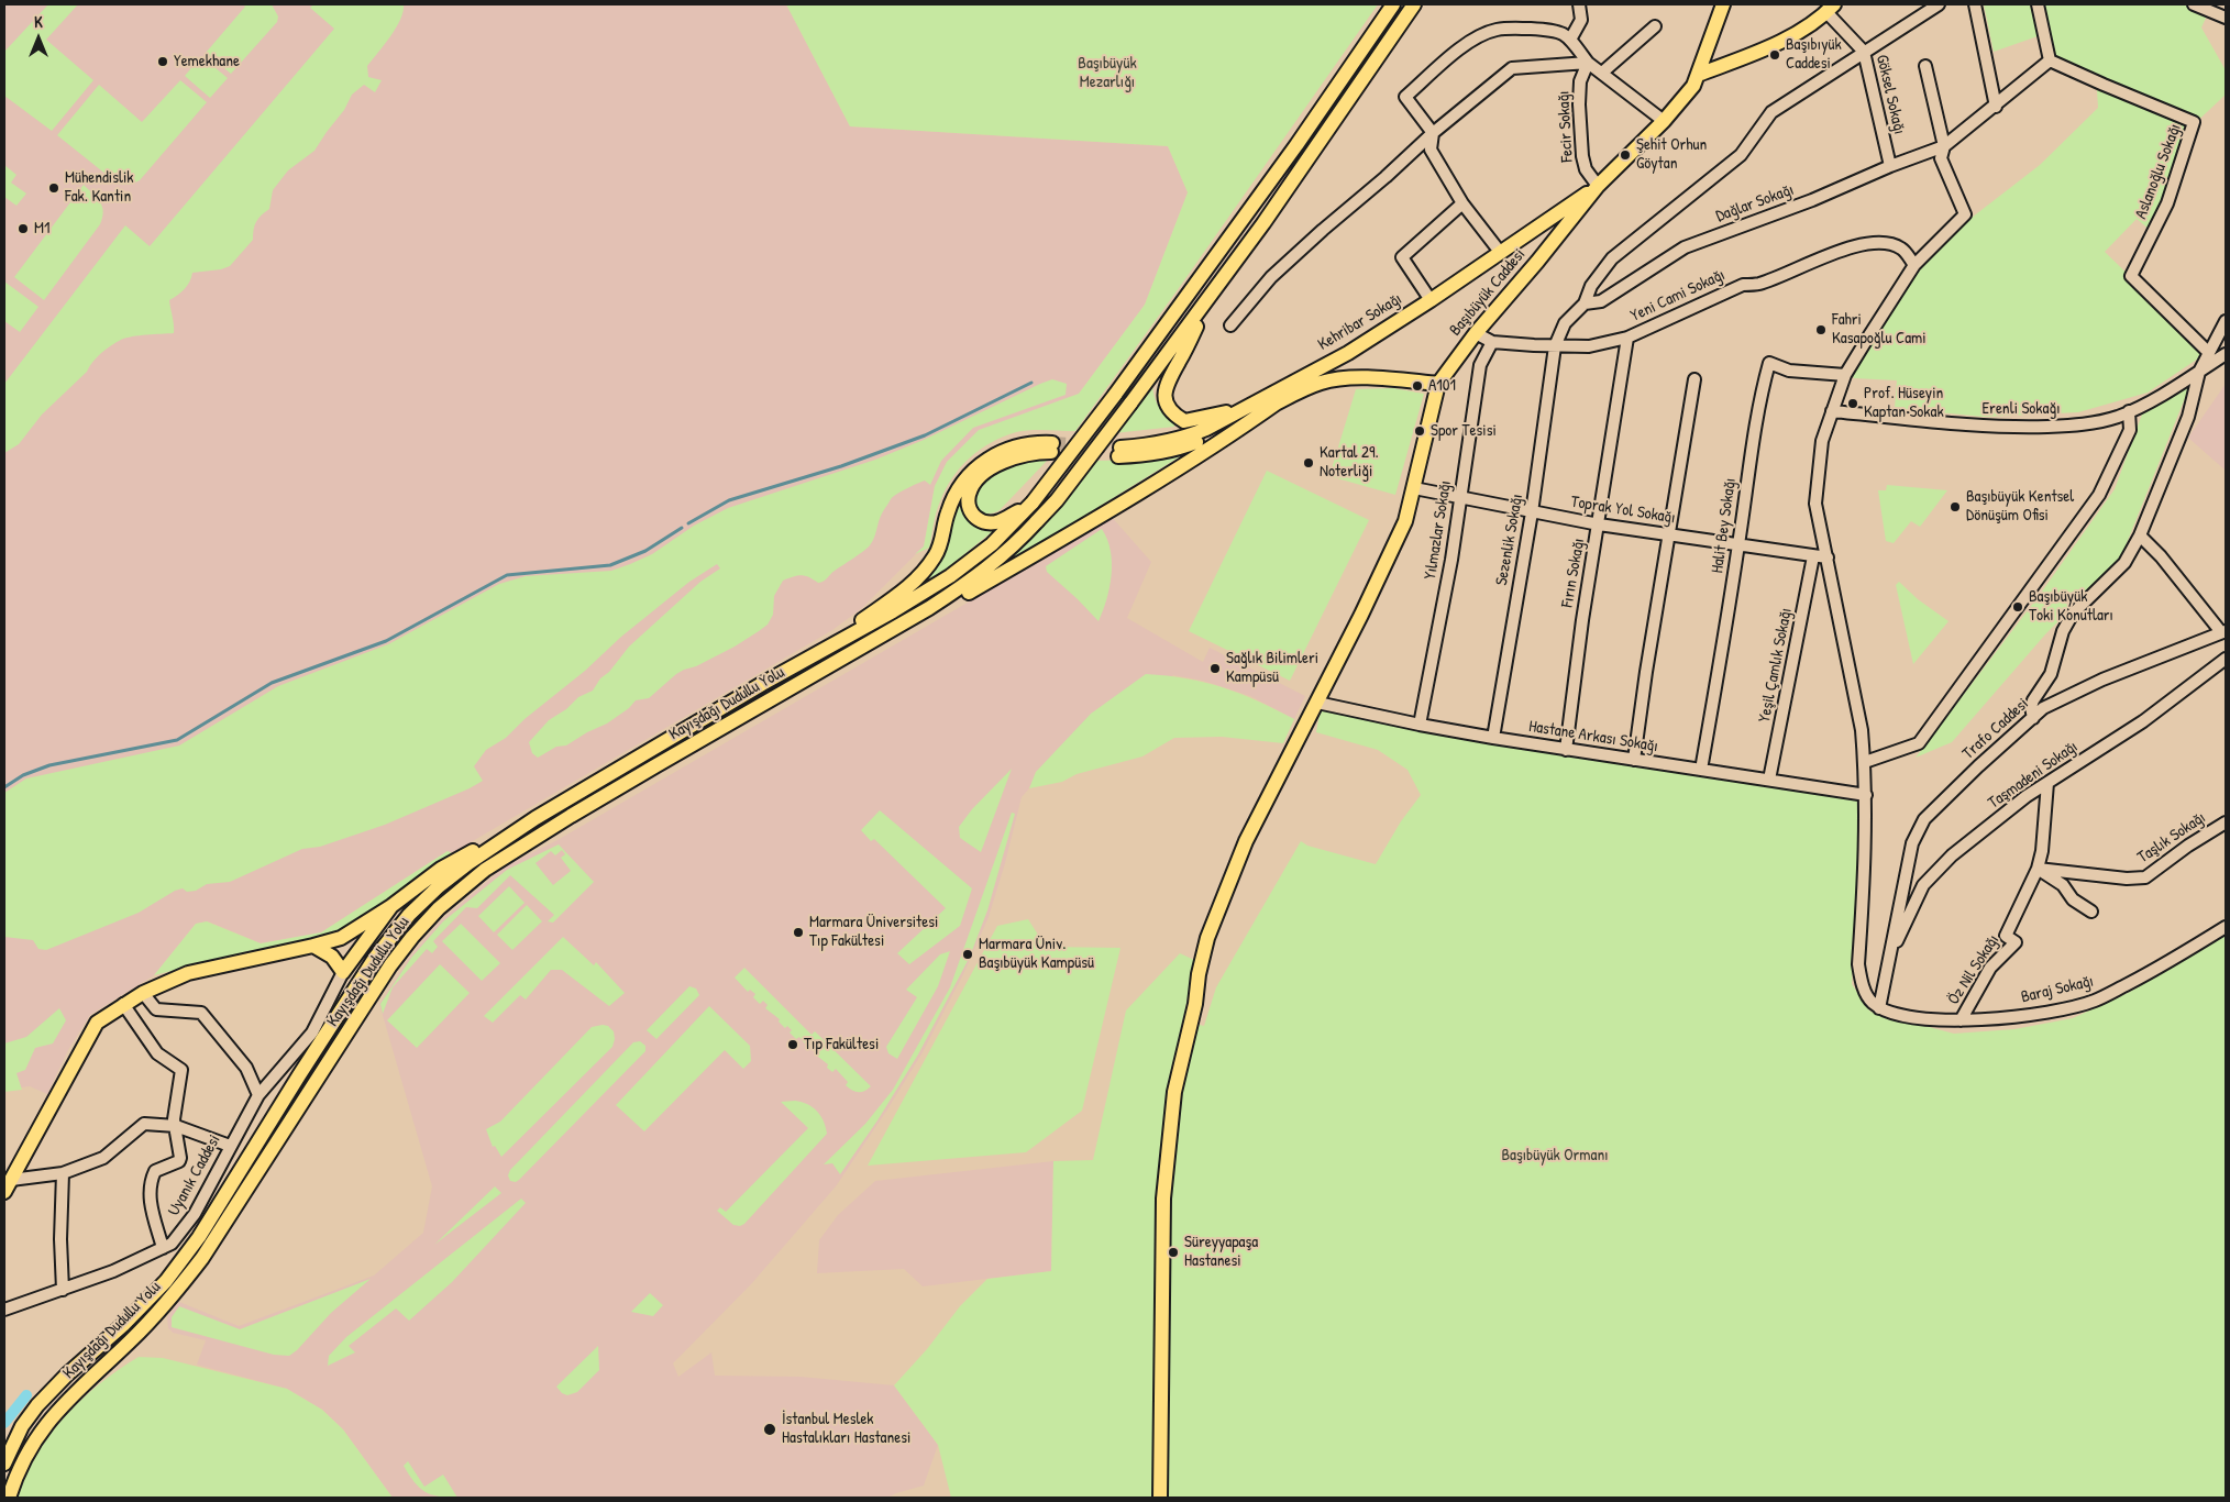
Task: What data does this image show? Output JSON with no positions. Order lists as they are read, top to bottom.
{
  "streets": {
    "main road": ["Başıbüyük Caddesi", "Kehribar Sokağı", "Kayışdağı Dudullu Yolu"],
    "street": [
      "Göksel Sokağı",
      "Fecir Sokağı",
      "Aslanoğlu Sokağı",
      "Dağlar Sokağı",
      "Yeni Cami Sokağı",
      "Erenli Sokağı",
      "Toprak Yol Sokağı",
      "Halit Bey Sokağı",
      "Yılmazlar Sokağı",
      "Sezenlik Sokağı",
      "Fırın Sokağı",
      "Yeşil Çamlık Sokağı",
      "Trafo Caddesi",
      "Hastane Arkası Sokağı",
      "Taşmadeni Sokağı",
      "Taşlık Sokağı",
      "Öz Nil Sokağı",
      "Baraj Sokağı",
      "Uyanık Caddesi"
    ]
  },
  "crossings": [
    ["Göksel Sokağı", "Dağlar Sokağı"],
    ["Fecir Sokağı", "Başıbüyük Caddesi"],
    ["Fecir Sokağı", "Kehribar Sokağı"],
    ["Aslanoğlu Sokağı", "Dağlar Sokağı"],
    ["Dağlar Sokağı", "Sezenlik Sokağı"],
    ["Başıbüyük Caddesi", "Yeni Cami Sokağı"],
    ["Başıbüyük Caddesi", "Kehribar Sokağı"],
    ["Başıbüyük Caddesi", "Toprak Yol Sokağı"],
    ["Başıbüyük Caddesi", "Hastane Arkası Sokağı"],
    ["Yeni Cami Sokağı", "Yılmazlar Sokağı"],
    ["Yeni Cami Sokağı", "Sezenlik Sokağı"],
    ["Yeni Cami Sokağı", "Fırın Sokağı"],
    ["Toprak Yol Sokağı", "Halit Bey Sokağı"],
    ["Toprak Yol Sokağı", "Yılmazlar Sokağı"],
    ["Toprak Yol Sokağı", "Sezenlik Sokağı"],
    ["Toprak Yol Sokağı", "Fırın Sokağı"],
    ["Toprak Yol Sokağı", "Yeşil Çamlık Sokağı"],
    ["Halit Bey Sokağı", "Hastane Arkası Sokağı"],
    ["Yılmazlar Sokağı", "Hastane Arkası Sokağı"],
    ["Sezenlik Sokağı", "Hastane Arkası Sokağı"],
    ["Fırın Sokağı", "Hastane Arkası Sokağı"],
    ["Yeşil Çamlık Sokağı", "Hastane Arkası Sokağı"],
    ["Trafo Caddesi", "Taşmadeni Sokağı"],
    ["Trafo Caddesi", "Baraj Sokağı"],
    ["Taşmadeni Sokağı", "Öz Nil Sokağı"],
    ["Taşlık Sokağı", "Öz Nil Sokağı"],
    ["Öz Nil Sokağı", "Baraj Sokağı"]
  ],
  "parks": ["Başıbüyük Mezarlığı", "Başıbüyük Ormanı"],
  "places": [
    "Başıbıyük Caddesi",
    "Yemekhane",
    "Şehit Orhun Göytan",
    "Mühendislik Fak. Kantin",
    "M1",
    "Fahri Kasapoğlu Cami",
    "A101",
    "Prof. Hüseyin Kaptan Sokak",
    "Spor Tesisi",
    "Kartal 29. Noterliği",
    "Başıbüyük Kentsel Dönüşüm Ofisi",
    "Başıbüyük Toki Konutları",
    "Sağlık Bilimleri Kampüsü",
    "Marmara Üniversitesi Tıp Fakültesi",
    "Marmara Üniv. Başıbüyük Kampüsü",
    "Tıp Fakültesi",
    "Süreyyapaşa Hastanesi",
    "İstanbul Meslek Hastalıkları Hastanesi"
  ],
  "north": "top"
}
